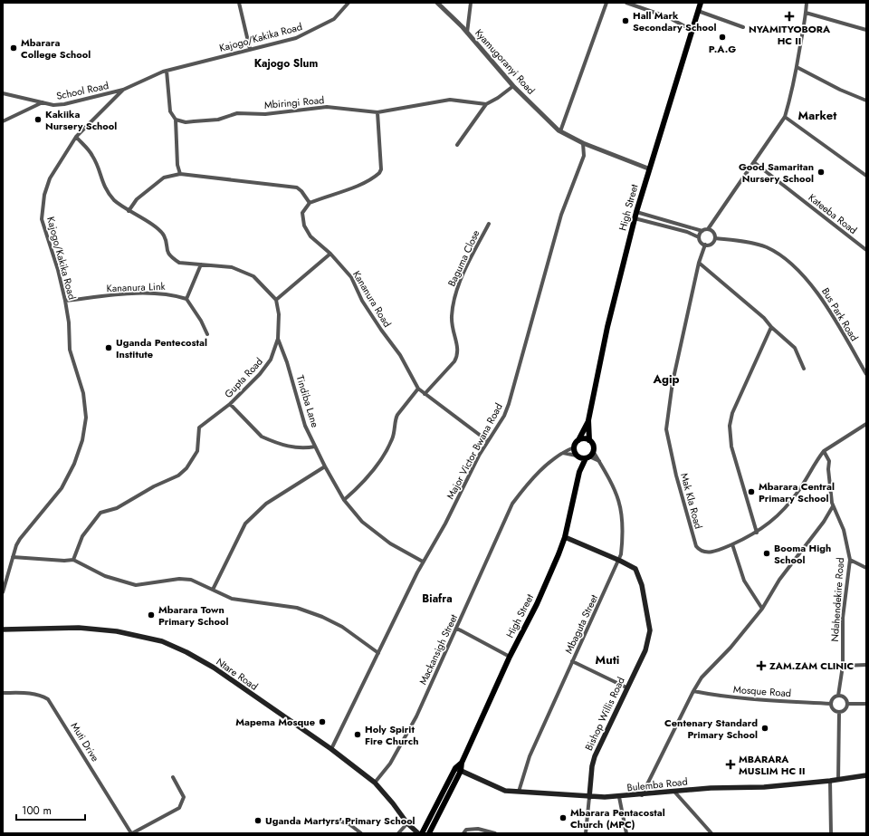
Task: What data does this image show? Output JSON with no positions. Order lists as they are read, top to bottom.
{
  "streets": {
    "main road": [
      "High Street",
      "Ntare Road",
      "Bishop Willis Road",
      "Bulemba Road"
    ],
    "street": [
      "Kajogo/Kakika Road",
      "Kyamugoranyi Road",
      "School Road",
      "Mbiringi Road",
      "Kateeba Road",
      "Baguma Close",
      "Kananura Link",
      "Kananura Road",
      "Bus Park Road",
      "Gupta Road",
      "Tindiba Lane",
      "Major Victor Bwana Road",
      "Mak Kla Road",
      "Ndahendekire Road",
      "Mbaguta Street",
      "Mackansigh Street",
      "Mosque Road",
      "Muti Drive"
    ]
  },
  "crossings": [
    ["Kajogo/Kakika Road", "School Road"],
    ["Kajogo/Kakika Road", "Kananura Link"],
    ["Kyamugoranyi Road", "High Street"],
    ["Kyamugoranyi Road", "Major Victor Bwana Road"],
    ["High Street", "Mbaguta Street"],
    ["High Street", "Mackansigh Street"],
    ["High Street", "Bishop Willis Road"],
    ["High Street", "Bulemba Road"],
    ["Baguma Close", "Kananura Road"],
    ["Kananura Road", "Major Victor Bwana Road"],
    ["Bus Park Road", "Mak Kla Road"],
    ["Gupta Road", "Tindiba Lane"],
    ["Tindiba Lane", "Major Victor Bwana Road"],
    ["Major Victor Bwana Road", "Ntare Road"],
    ["Ndahendekire Road", "Mosque Road"],
    ["Mbaguta Street", "Mackansigh Street"],
    ["Mbaguta Street", "Bishop Willis Road"],
    ["Mbaguta Street", "Bulemba Road"],
    ["Mackansigh Street", "Ntare Road"],
    ["Bishop Willis Road", "Bulemba Road"]
  ],
  "districts": [
    "Kajogo Slum",
    "Market",
    "Agip",
    "Biafra",
    "Muti"
  ],
  "places": {
    "health": ["NYAMITYOBORA HC II", "ZAM.ZAM CLINIC", "MBARARA MUSLIM HC II"],
    "other": [
      "Hall Mark Secondary School",
      "P.A.G",
      "Mbarara College School",
      "Kakiika Nursery School",
      "Good Samaritan Nursery School",
      "Uganda Pentecostal Institute",
      "Mbarara Central Primary School",
      "Booma High School",
      "Mbarara Town Primary School",
      "Mapema Mosque",
      "Centenary Standard Primary School",
      "Holy Spirit Fire Church",
      "Mbarara Pentacostal Church (MPC)",
      "Uganda Martyrs' Primary School"
    ]
  },
  "scale_bar": "100 m"
}
